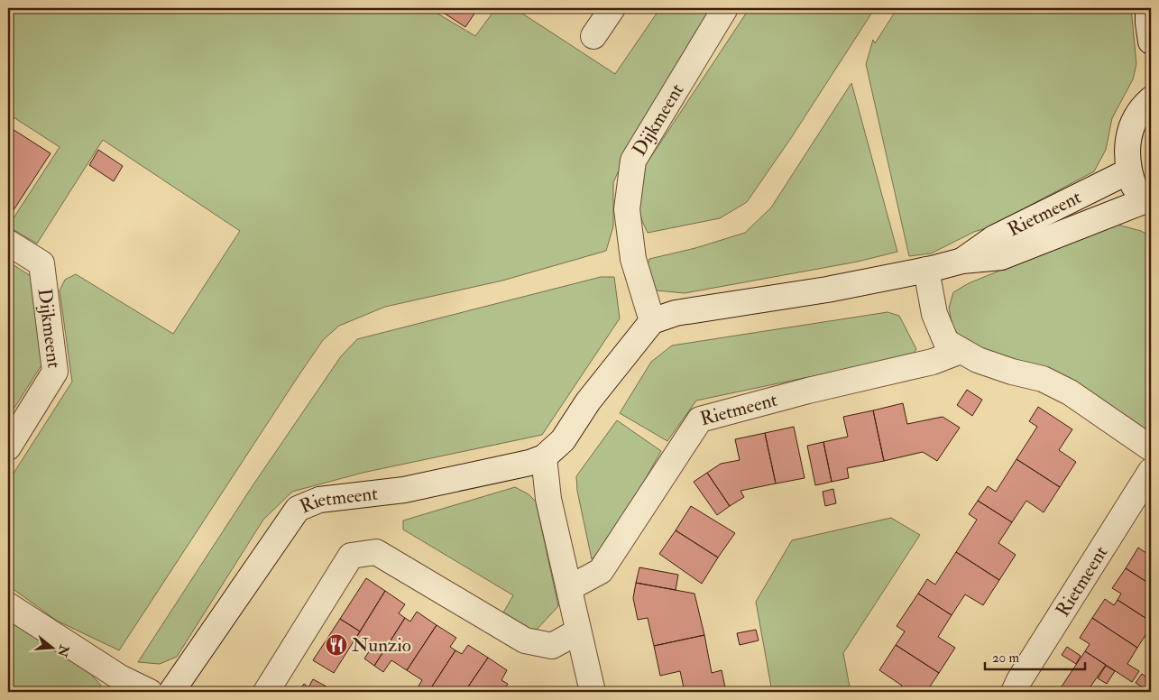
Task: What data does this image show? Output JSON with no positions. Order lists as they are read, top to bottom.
{
  "streets": {
    "street": ["Dijkmeent", "Rietmeent"]
  },
  "crossings": [
    ["Dijkmeent", "Rietmeent"]
  ],
  "places": {
    "restaurant": ["Nunzio"]
  },
  "scale_bar": "20 m",
  "north": "right"
}
